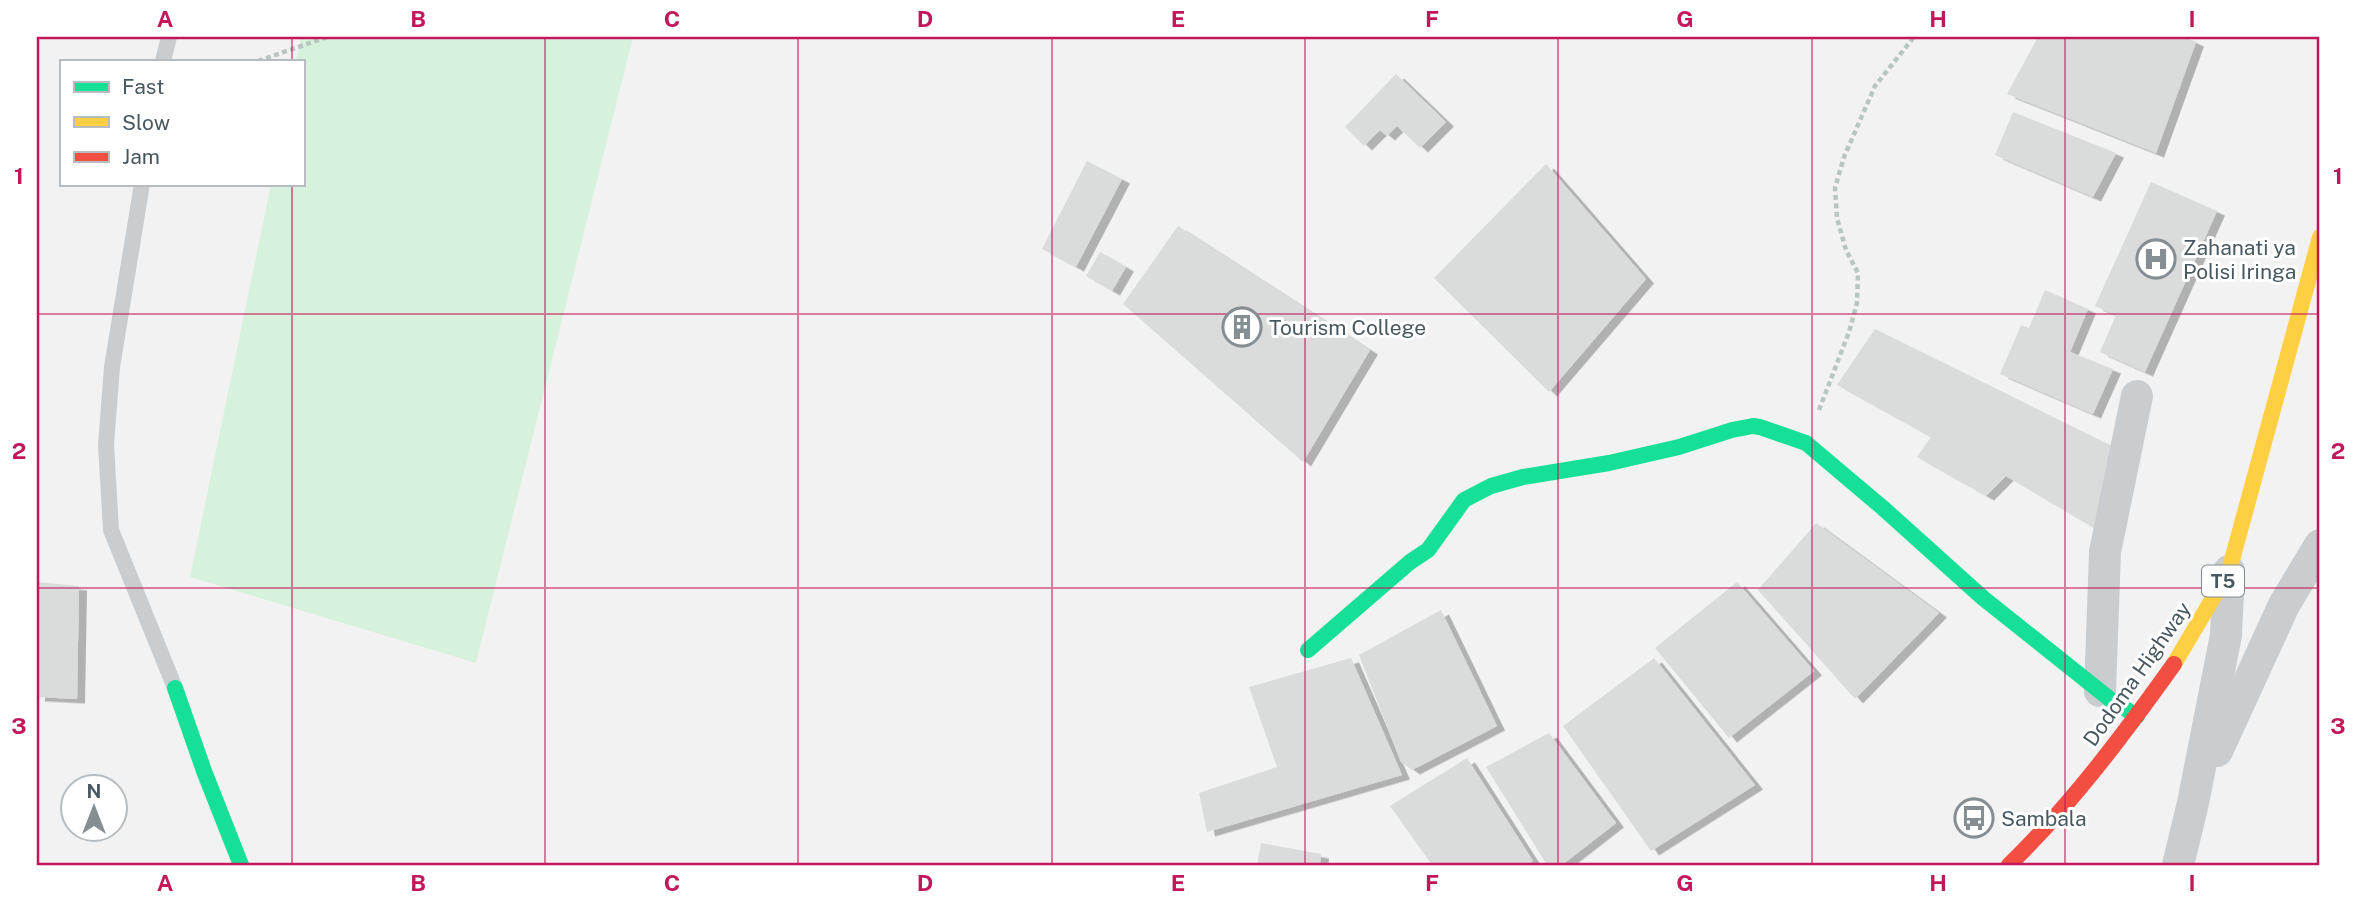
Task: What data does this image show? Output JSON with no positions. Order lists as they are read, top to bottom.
{
  "streets": {
    "main road": ["T5", "Dodoma Highway"]
  },
  "places": {
    "hospital": ["Zahanati ya Polisi Iringa"],
    "building": ["Tourism College"],
    "bus stop": ["Sambala"]
  },
  "legend": ["Fast", "Slow", "Jam"],
  "north": "top",
  "grid": {
    "columns": [
      "A",
      "B",
      "C",
      "D",
      "E",
      "F",
      "G",
      "H",
      "I"
    ],
    "rows": ["1", "2", "3"]
  }
}
